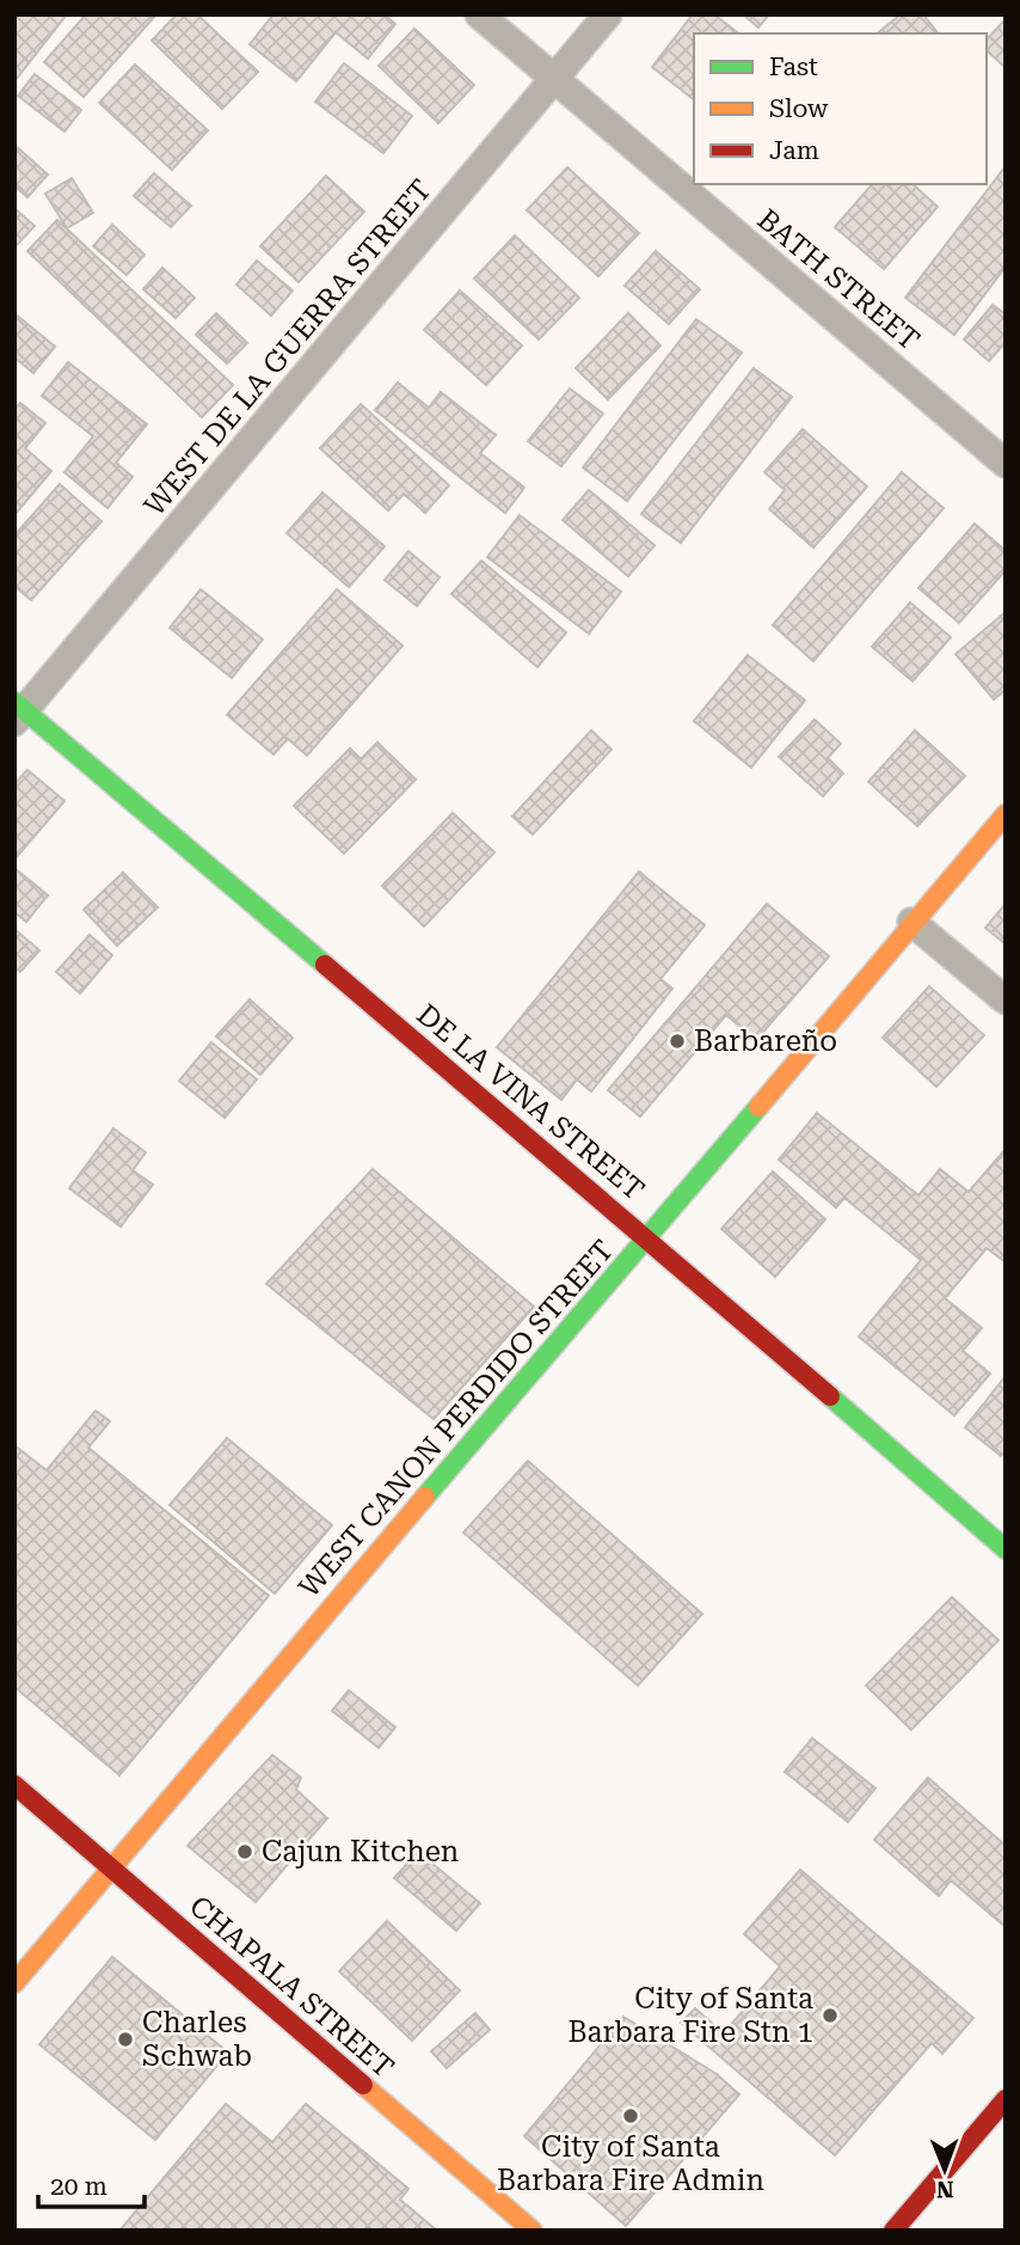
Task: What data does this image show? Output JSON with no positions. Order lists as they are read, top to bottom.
{
  "streets": {
    "main road": ["DE LA VINA STREET", "WEST CANON PERDIDO STREET", "CHAPALA STREET"],
    "street": ["BATH STREET", "WEST DE LA GUERRA STREET"]
  },
  "crossings": [
    ["BATH STREET", "WEST DE LA GUERRA STREET"],
    ["WEST DE LA GUERRA STREET", "DE LA VINA STREET"],
    ["DE LA VINA STREET", "WEST CANON PERDIDO STREET"],
    ["WEST CANON PERDIDO STREET", "CHAPALA STREET"]
  ],
  "places": [
    "Barbareño",
    "Cajun Kitchen",
    "City of Santa Barbara Fire Stn 1",
    "Charles Schwab",
    "City of Santa Barbara Fire Admin"
  ],
  "legend": ["Fast", "Slow", "Jam"],
  "scale_bar": "20 m",
  "north": "bottom"
}
